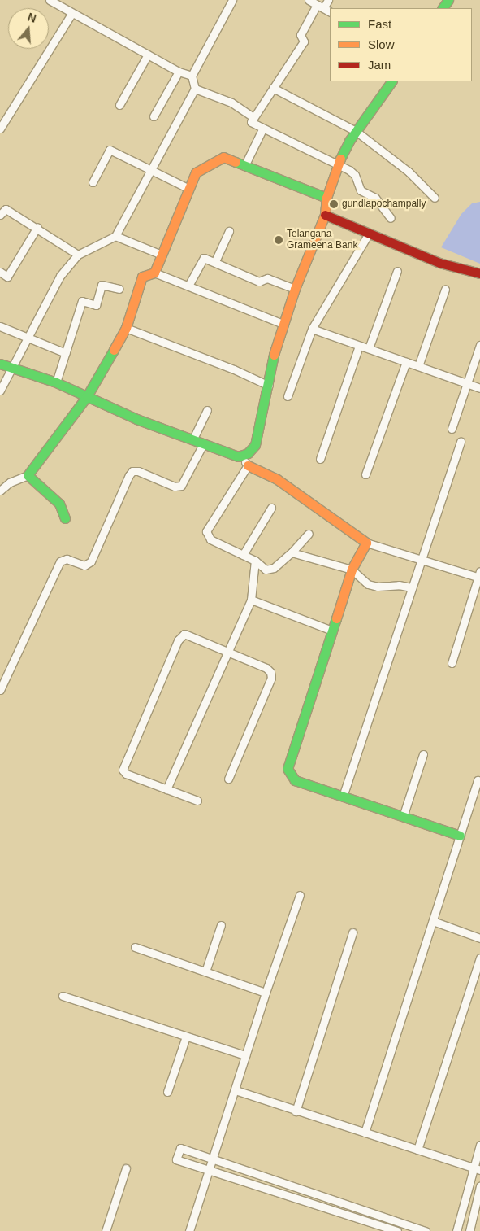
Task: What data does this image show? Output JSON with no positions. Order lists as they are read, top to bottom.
{
  "places": ["gundlapochampally", "Telangana Grameena Bank"],
  "legend": ["Fast", "Slow", "Jam"],
  "north": "top"
}
